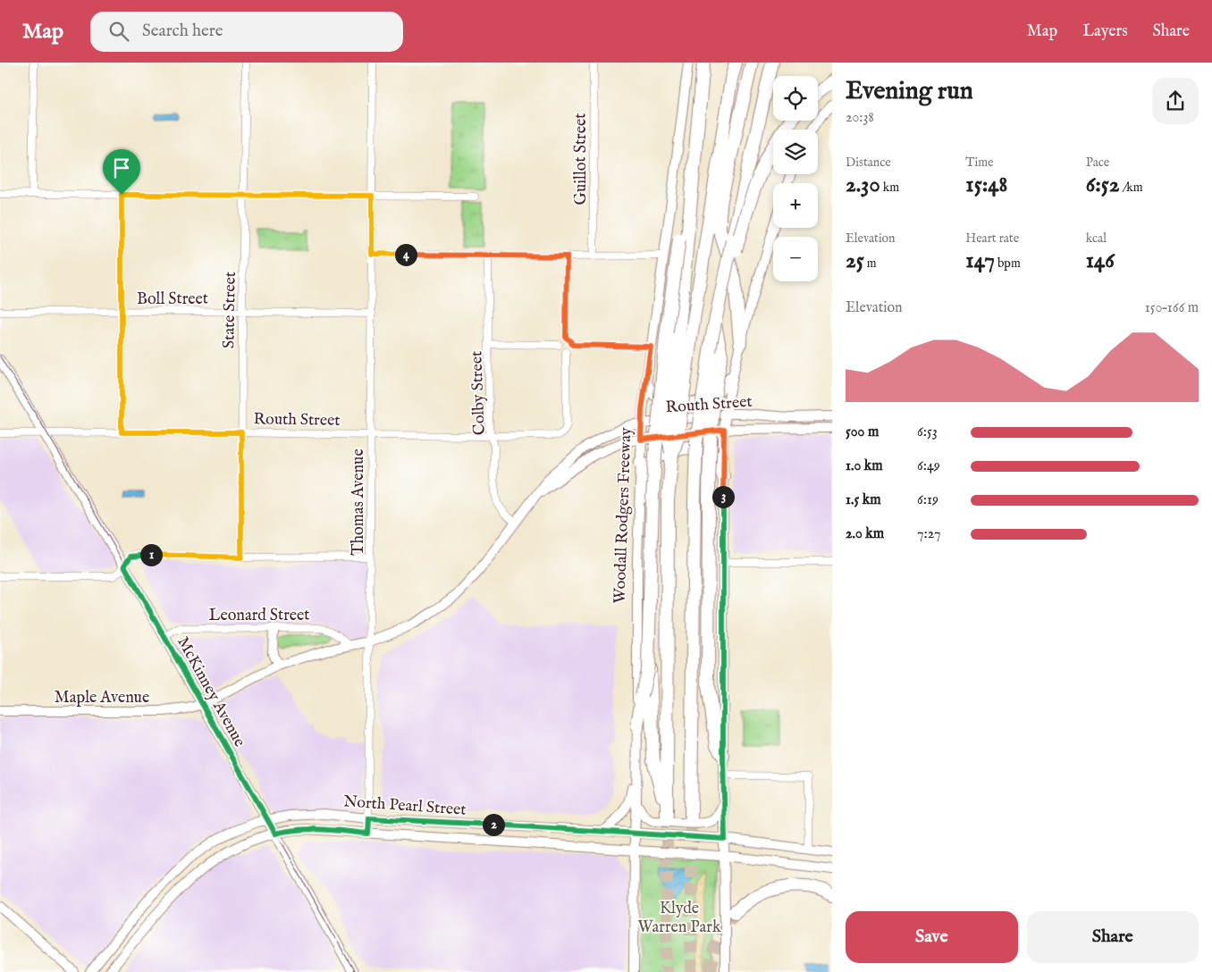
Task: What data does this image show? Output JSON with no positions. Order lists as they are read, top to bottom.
{
  "streets": {
    "main road": [
      "Routh Street",
      "Woodall Rodgers Freeway",
      "McKinney Avenue",
      "Maple Avenue",
      "North Pearl Street"
    ],
    "street": [
      "Guillot Street",
      "Boll Street",
      "State Street",
      "Colby Street",
      "Thomas Avenue",
      "Leonard Street"
    ]
  },
  "crossings": [
    ["Boll Street", "State Street"],
    ["Boll Street", "Thomas Avenue"],
    ["State Street", "Routh Street"],
    ["Colby Street", "Routh Street"],
    ["Colby Street", "Maple Avenue"],
    ["Routh Street", "Thomas Avenue"],
    ["Routh Street", "Woodall Rodgers Freeway"],
    ["Routh Street", "McKinney Avenue"],
    ["Routh Street", "Maple Avenue"],
    ["Thomas Avenue", "Maple Avenue"],
    ["Thomas Avenue", "North Pearl Street"],
    ["Woodall Rodgers Freeway", "North Pearl Street"],
    ["Leonard Street", "McKinney Avenue"],
    ["Leonard Street", "Maple Avenue"],
    ["McKinney Avenue", "Maple Avenue"],
    ["McKinney Avenue", "North Pearl Street"]
  ],
  "parks": ["Klyde Warren Park"],
  "page": {
    "header": "Map",
    "search": "Search here",
    "nav": ["Map", "Layers", "Share"],
    "heading": ["Evening run", "20:38"],
    "map_buttons": ["+", "−"],
    "stats": [
      ["Distance", "2.30 km"],
      ["Time", "15:48"],
      ["Pace", "6:52 /km"],
      ["Elevation", "25 m"],
      ["Heart rate", "147 bpm"],
      ["kcal", "146"]
    ],
    "pins": [
      "4",
      "3",
      "1",
      "2"
    ],
    "chart": ["Elevation", "150–166 m"],
    "list": [
      {
        "name": "500 m",
        "note": "6:53"
      },
      {
        "name": "1.0 km",
        "note": "6:49"
      },
      {
        "name": "1.5 km",
        "note": "6:19"
      },
      {
        "name": "2.0 km",
        "note": "7:27"
      }
    ],
    "buttons": ["Save", "Share"]
  }
}
